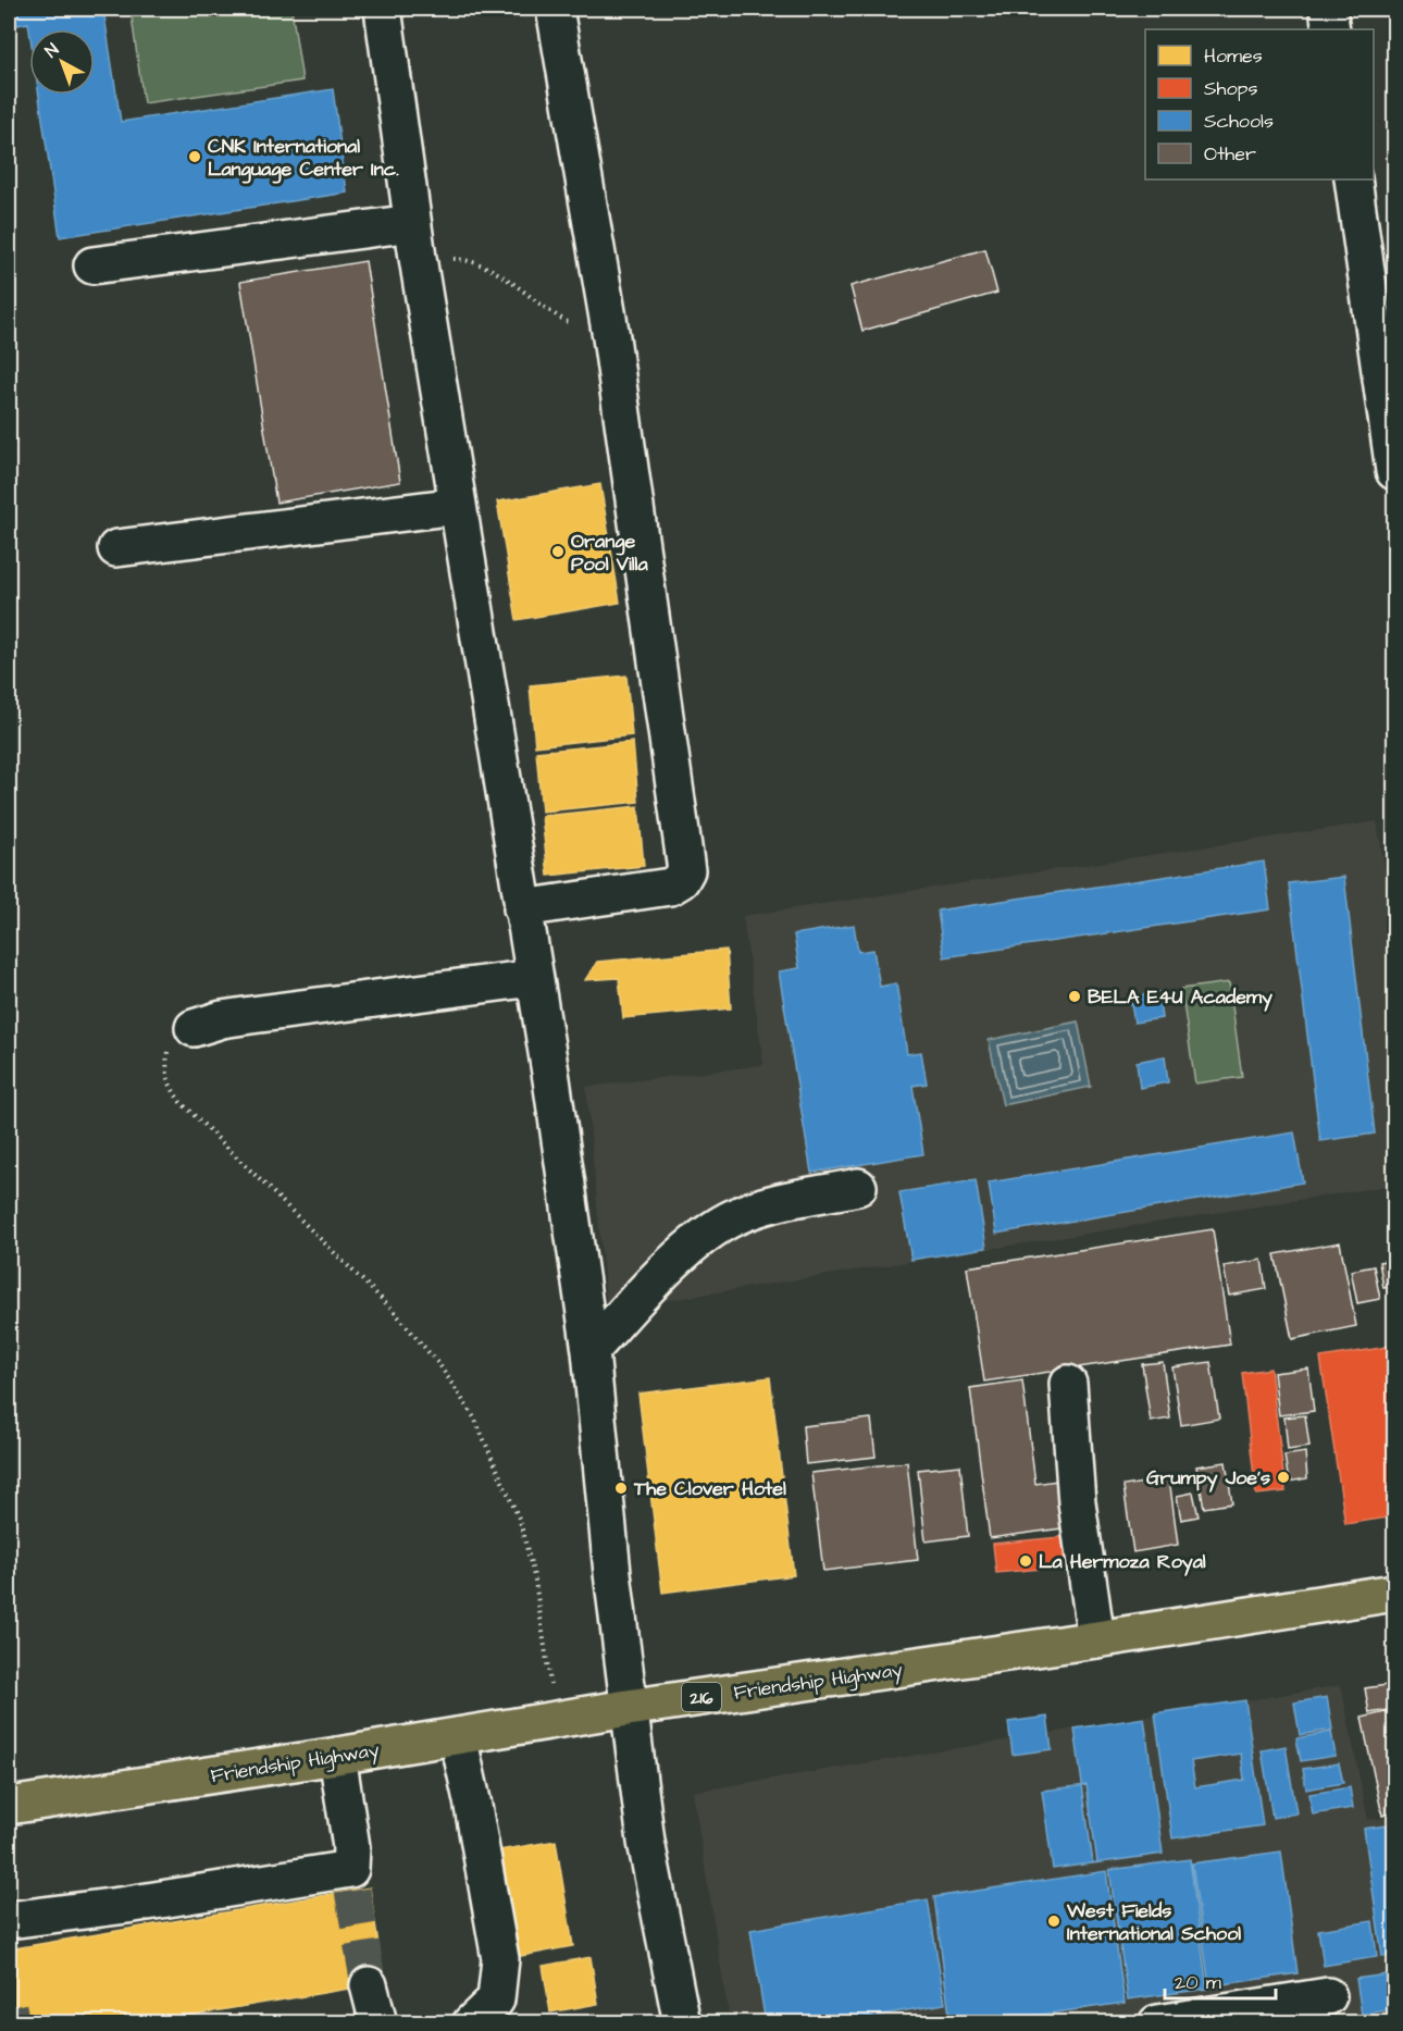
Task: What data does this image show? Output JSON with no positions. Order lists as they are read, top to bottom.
{
  "streets": {
    "main road": ["Friendship Highway", "216"]
  },
  "places": [
    "CNK International Language Center Inc.",
    "Orange Pool Villa",
    "BELA E4U Academy",
    "Grumpy Joe's",
    "The Clover Hotel",
    "La Hermoza Royal",
    "West Fields International School"
  ],
  "legend": [
    "Homes",
    "Shops",
    "Schools",
    "Other"
  ],
  "scale_bar": "20 m",
  "north": "top left"
}
